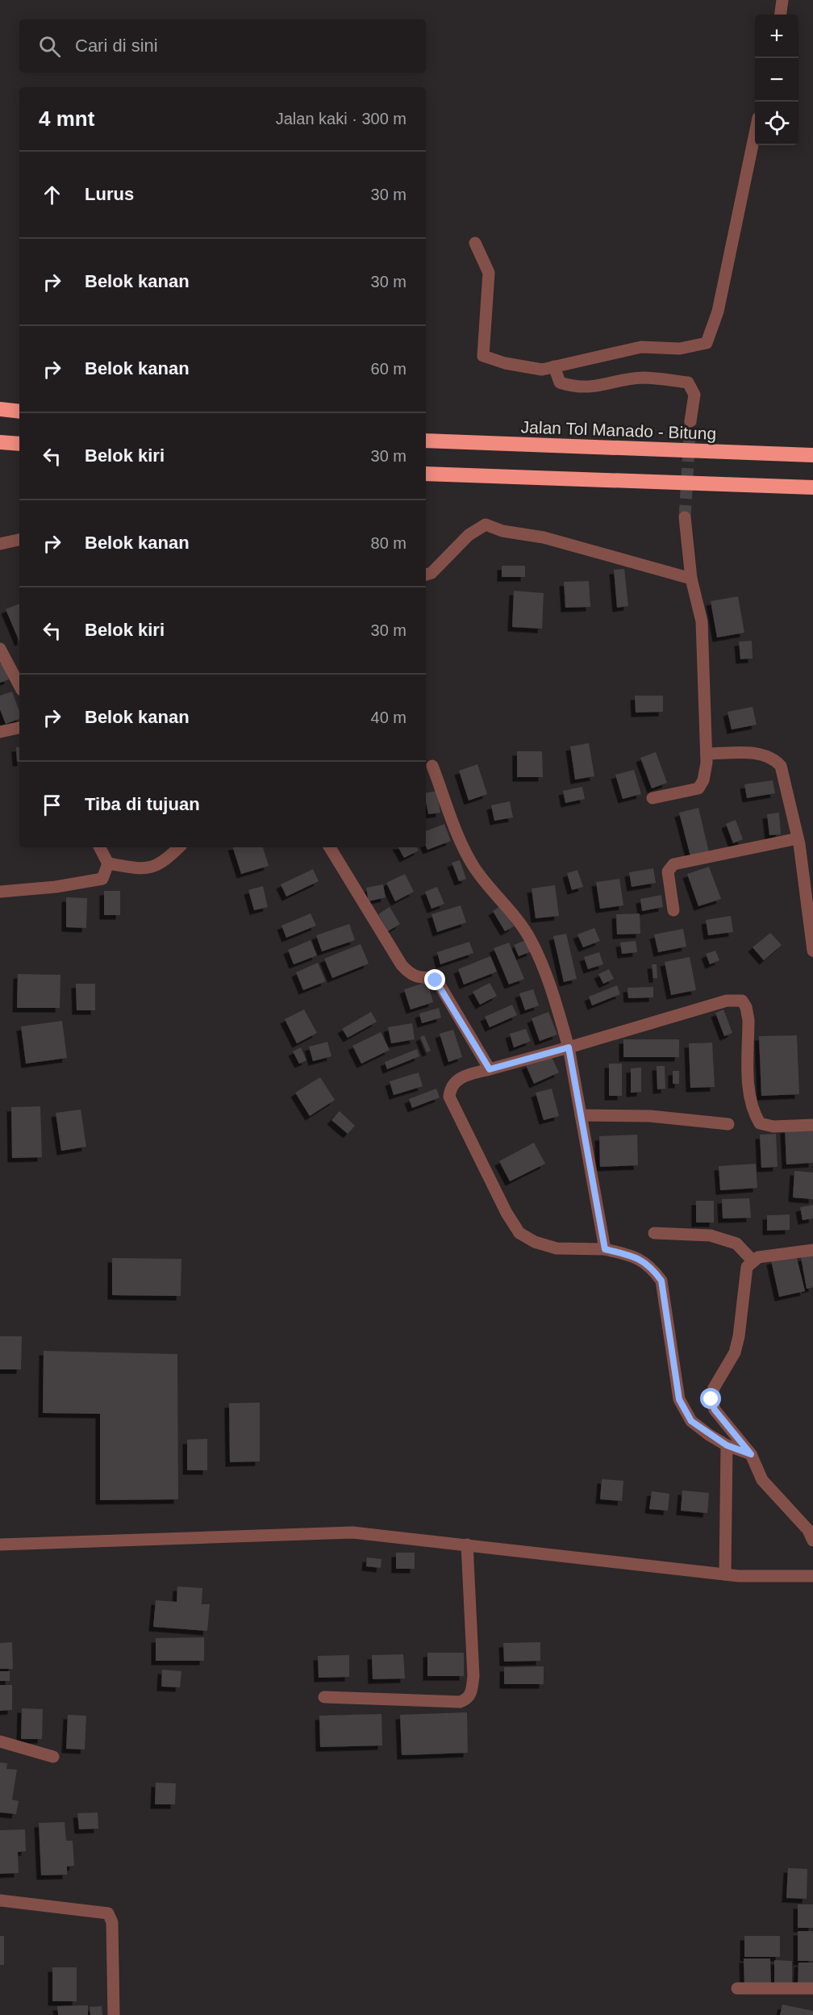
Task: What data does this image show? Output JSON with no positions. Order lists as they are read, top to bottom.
{
  "streets": {
    "highway": ["Jalan Tol Manado - Bitung"]
  },
  "page": {
    "map_buttons": ["+", "−"],
    "search": "Cari di sini",
    "heading": ["4 mnt", "Jalan kaki · 300 m"],
    "list": [
      ["Lurus", "30 m"],
      ["Belok kanan", "30 m"],
      ["Belok kanan", "60 m"],
      ["Belok kiri", "30 m"],
      ["Belok kanan", "80 m"],
      ["Belok kiri", "30 m"],
      ["Belok kanan", "40 m"],
      "Tiba di tujuan"
    ]
  }
}
